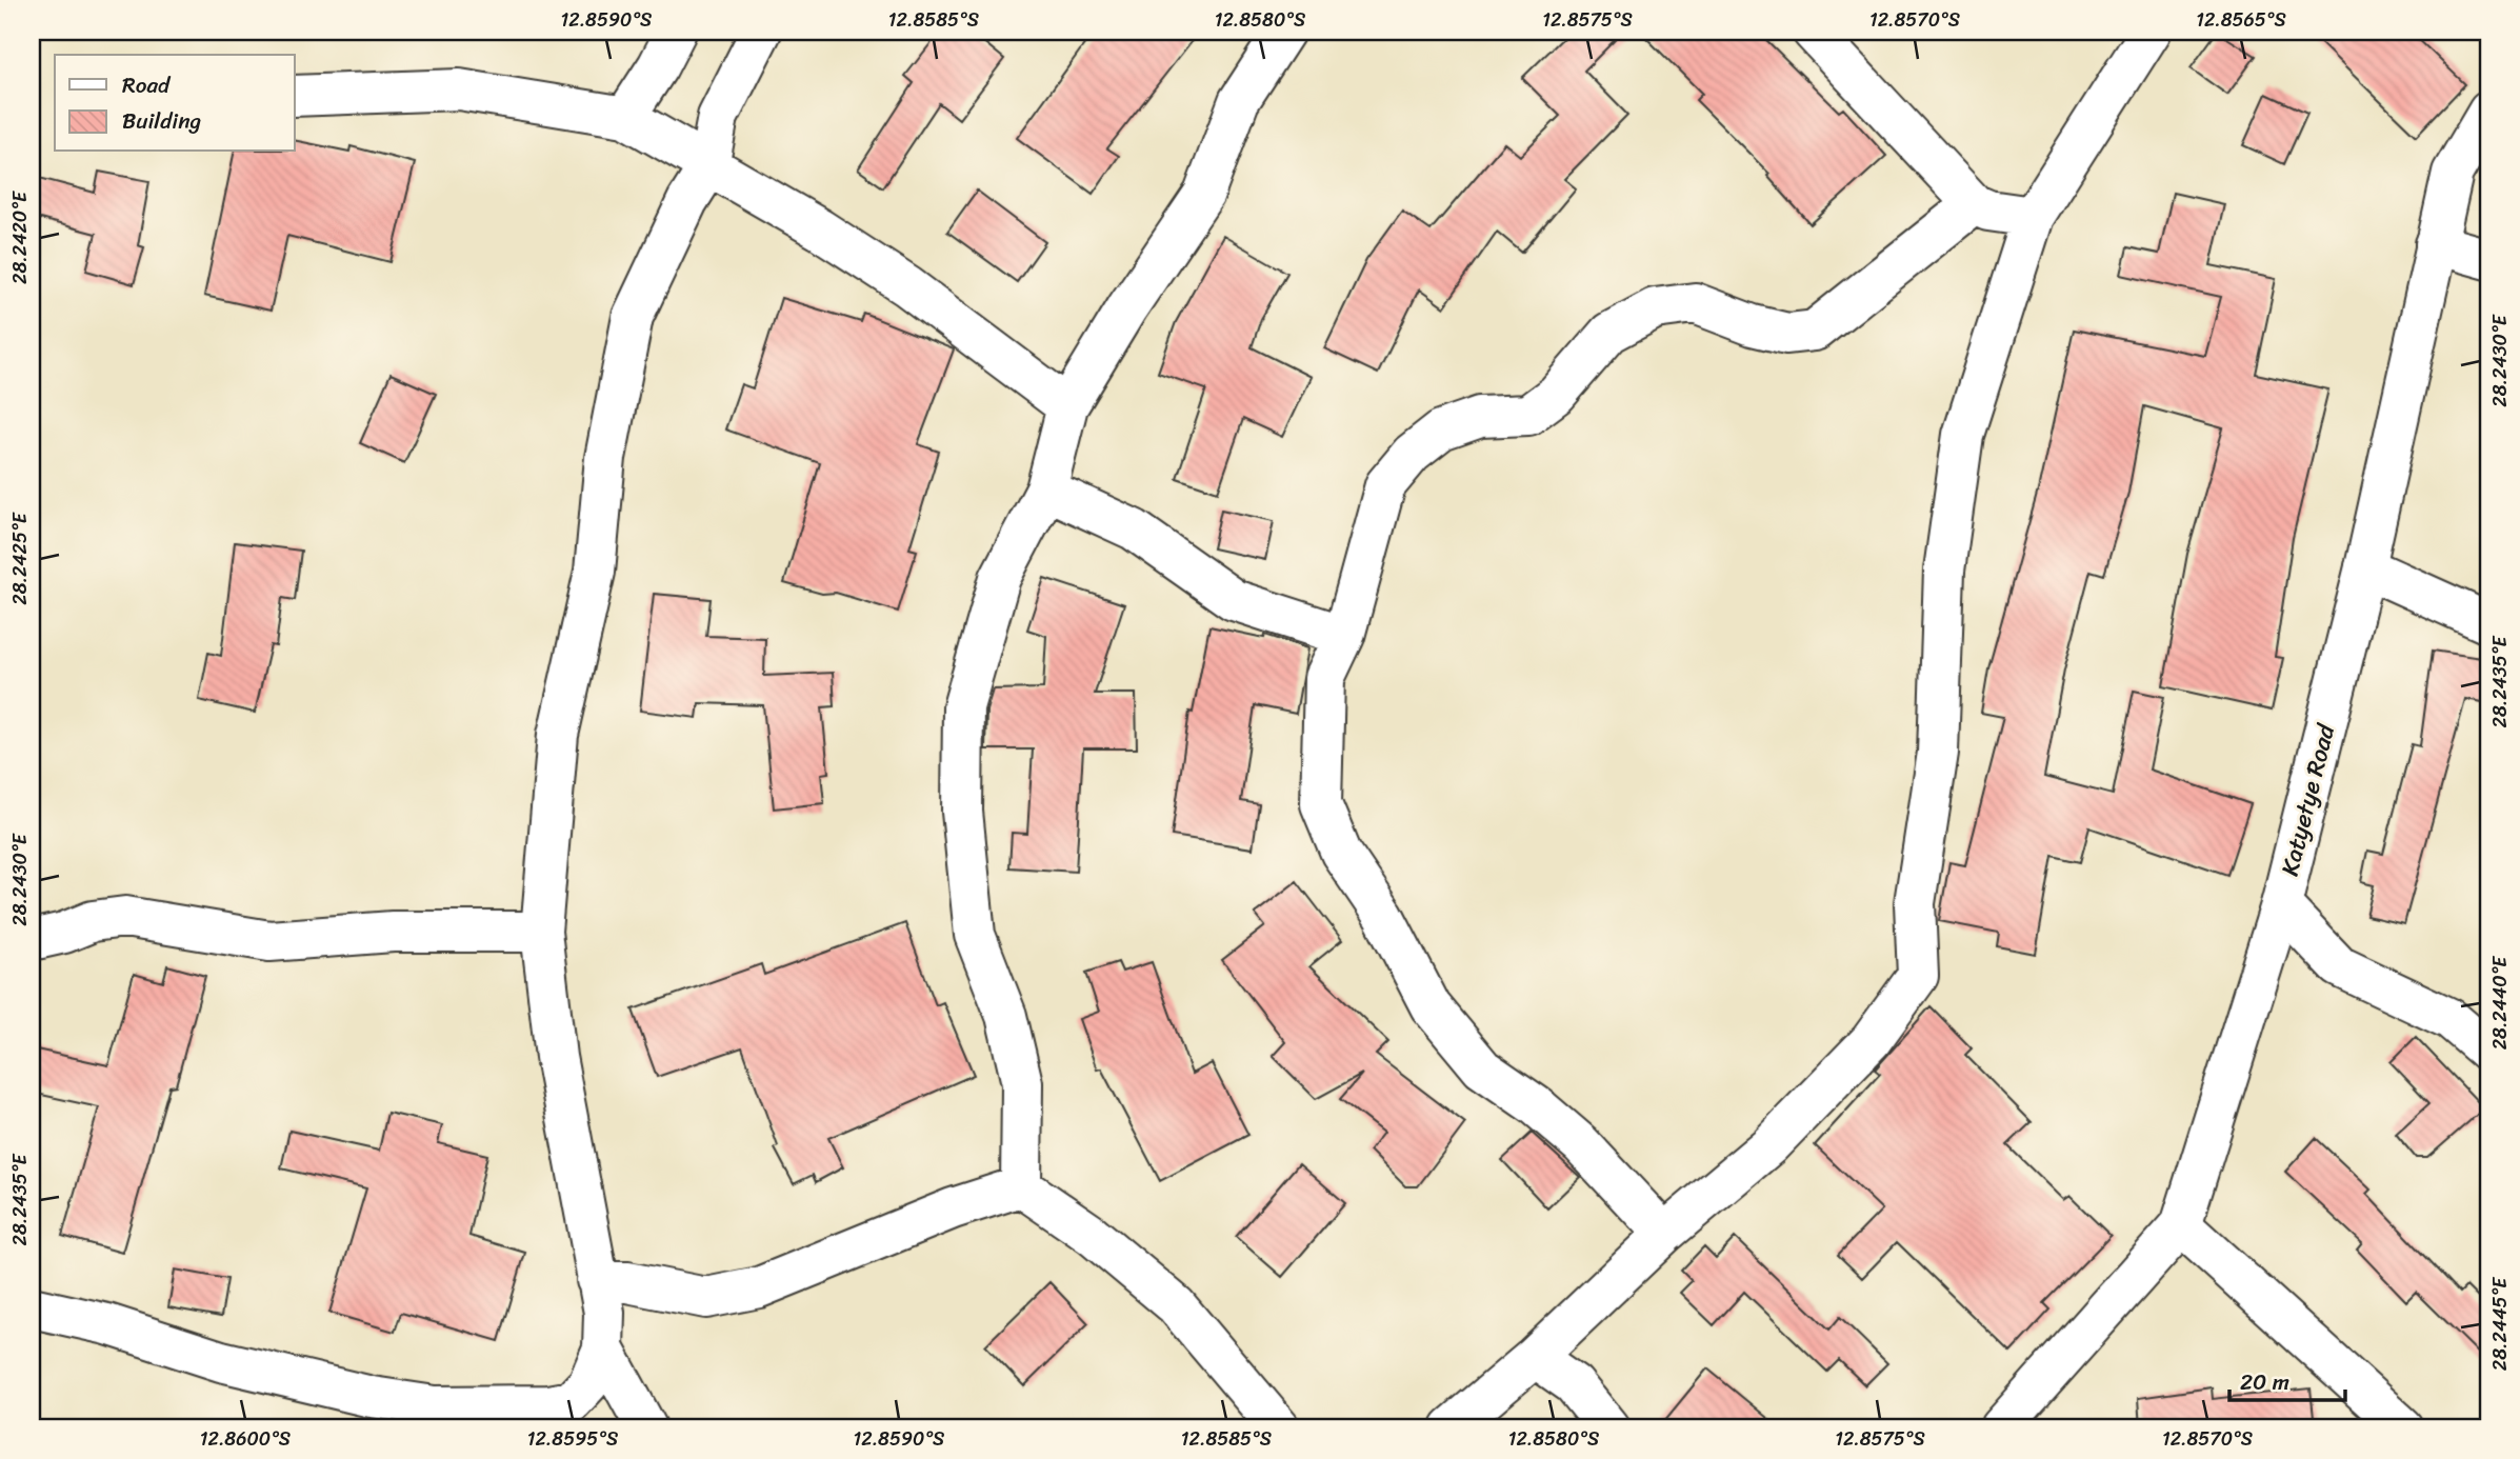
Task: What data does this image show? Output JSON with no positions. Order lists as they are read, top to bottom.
{
  "streets": {
    "street": ["Katyetye Road"]
  },
  "legend": ["Road", "Building"],
  "scale_bar": "20 m",
  "coordinates": [
    "12.8590°S",
    "12.8585°S",
    "12.8580°S",
    "12.8575°S",
    "12.8570°S",
    "12.8565°S",
    "28.2420°E",
    "28.2430°E",
    "28.2425°E",
    "28.2435°E",
    "28.2440°E",
    "28.2445°E",
    "12.8600°S",
    "12.8595°S"
  ]
}
